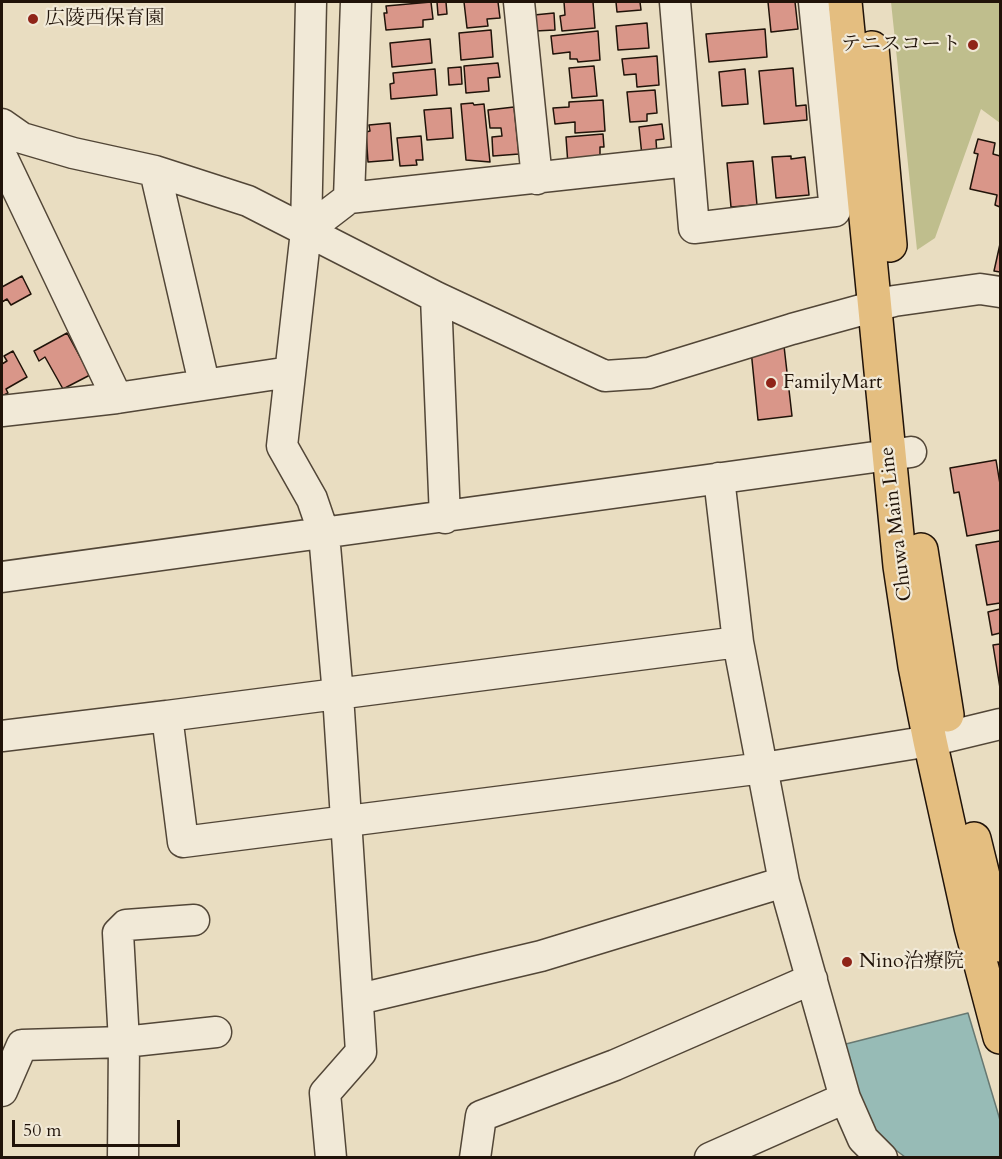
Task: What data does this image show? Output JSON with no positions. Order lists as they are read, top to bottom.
{
  "streets": {
    "main road": ["Chuwa Main Line"]
  },
  "places": [
    "広陵西保育園",
    "テニスコート",
    "FamilyMart",
    "Nino治療院"
  ],
  "scale_bar": "50 m"
}
